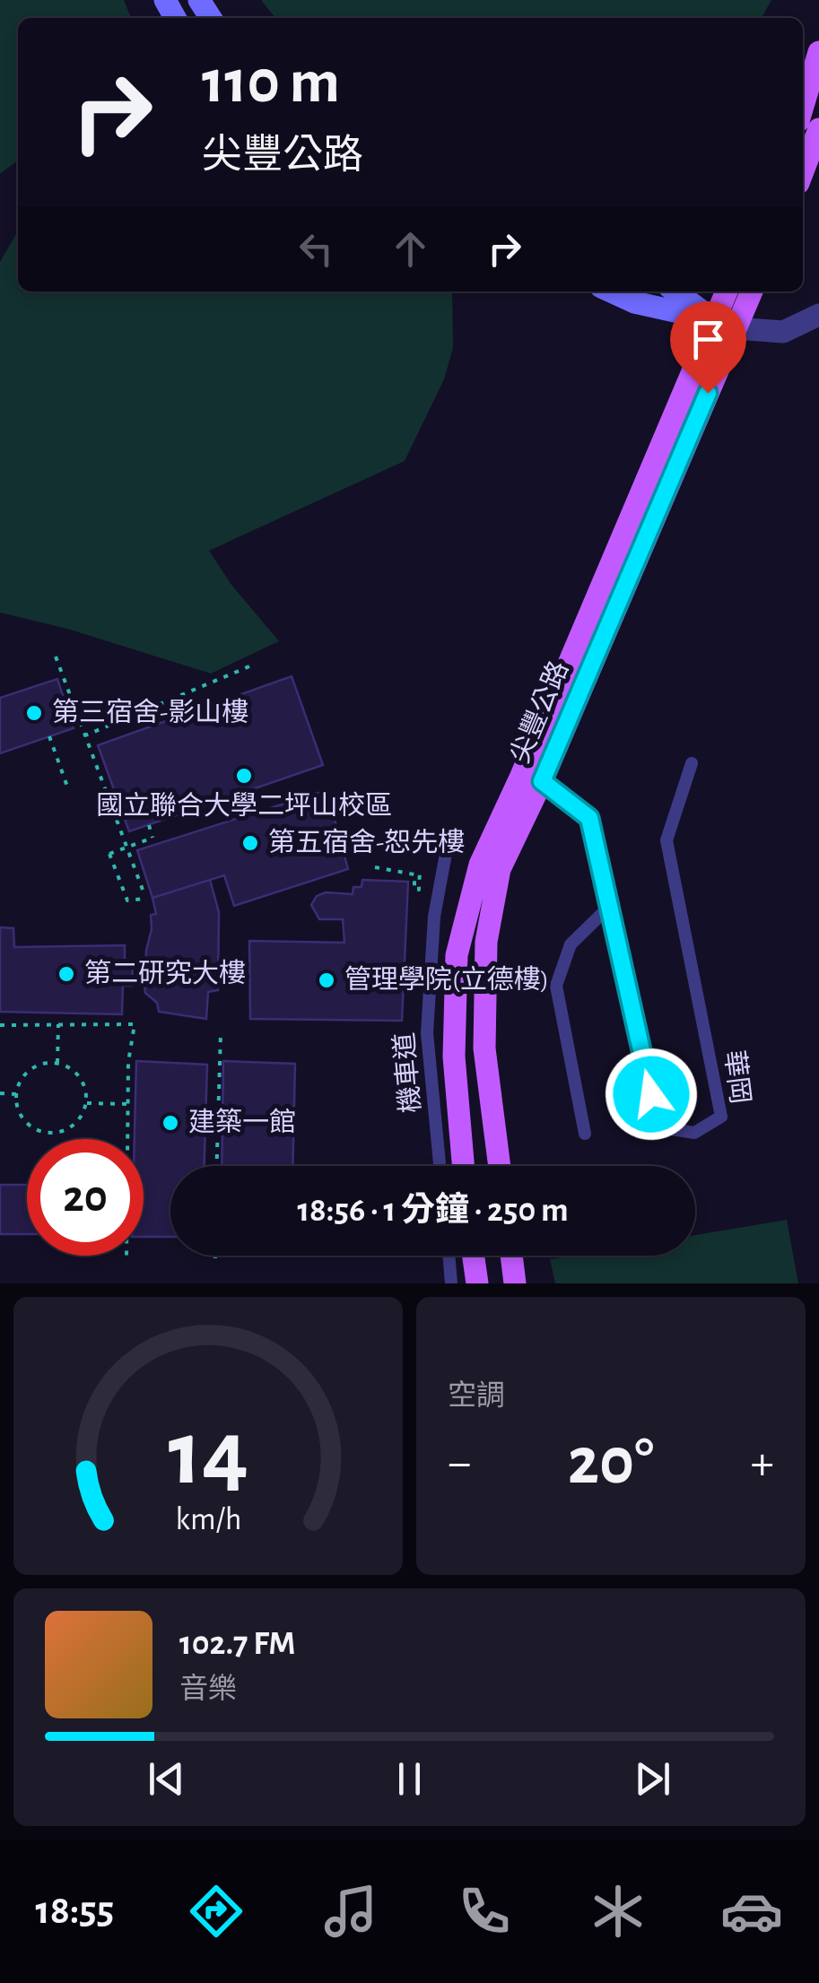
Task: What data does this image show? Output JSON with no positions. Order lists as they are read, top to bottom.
{
  "streets": {
    "main road": ["尖豐公路"],
    "lane": ["機車道", "華岡"]
  },
  "crossings": [
    ["尖豐公路", "華岡"]
  ],
  "places": [
    "第三宿舍-影山樓",
    "國立聯合大學二坪山校區",
    "第五宿舍-恕先樓",
    "第二研究大樓",
    "管理學院(立德樓)",
    "建築一館"
  ],
  "page": {
    "turn": ["110 m", "尖豐公路"],
    "limit": "20",
    "trip": "18:56 · 1 分鐘 · 250 m",
    "tile": "空調",
    "heat": ["−", "20°", "+"],
    "song": ["102.7 FM", "音樂"],
    "tabs": "18:55",
    "gauge": ["14", "km/h"]
  }
}
